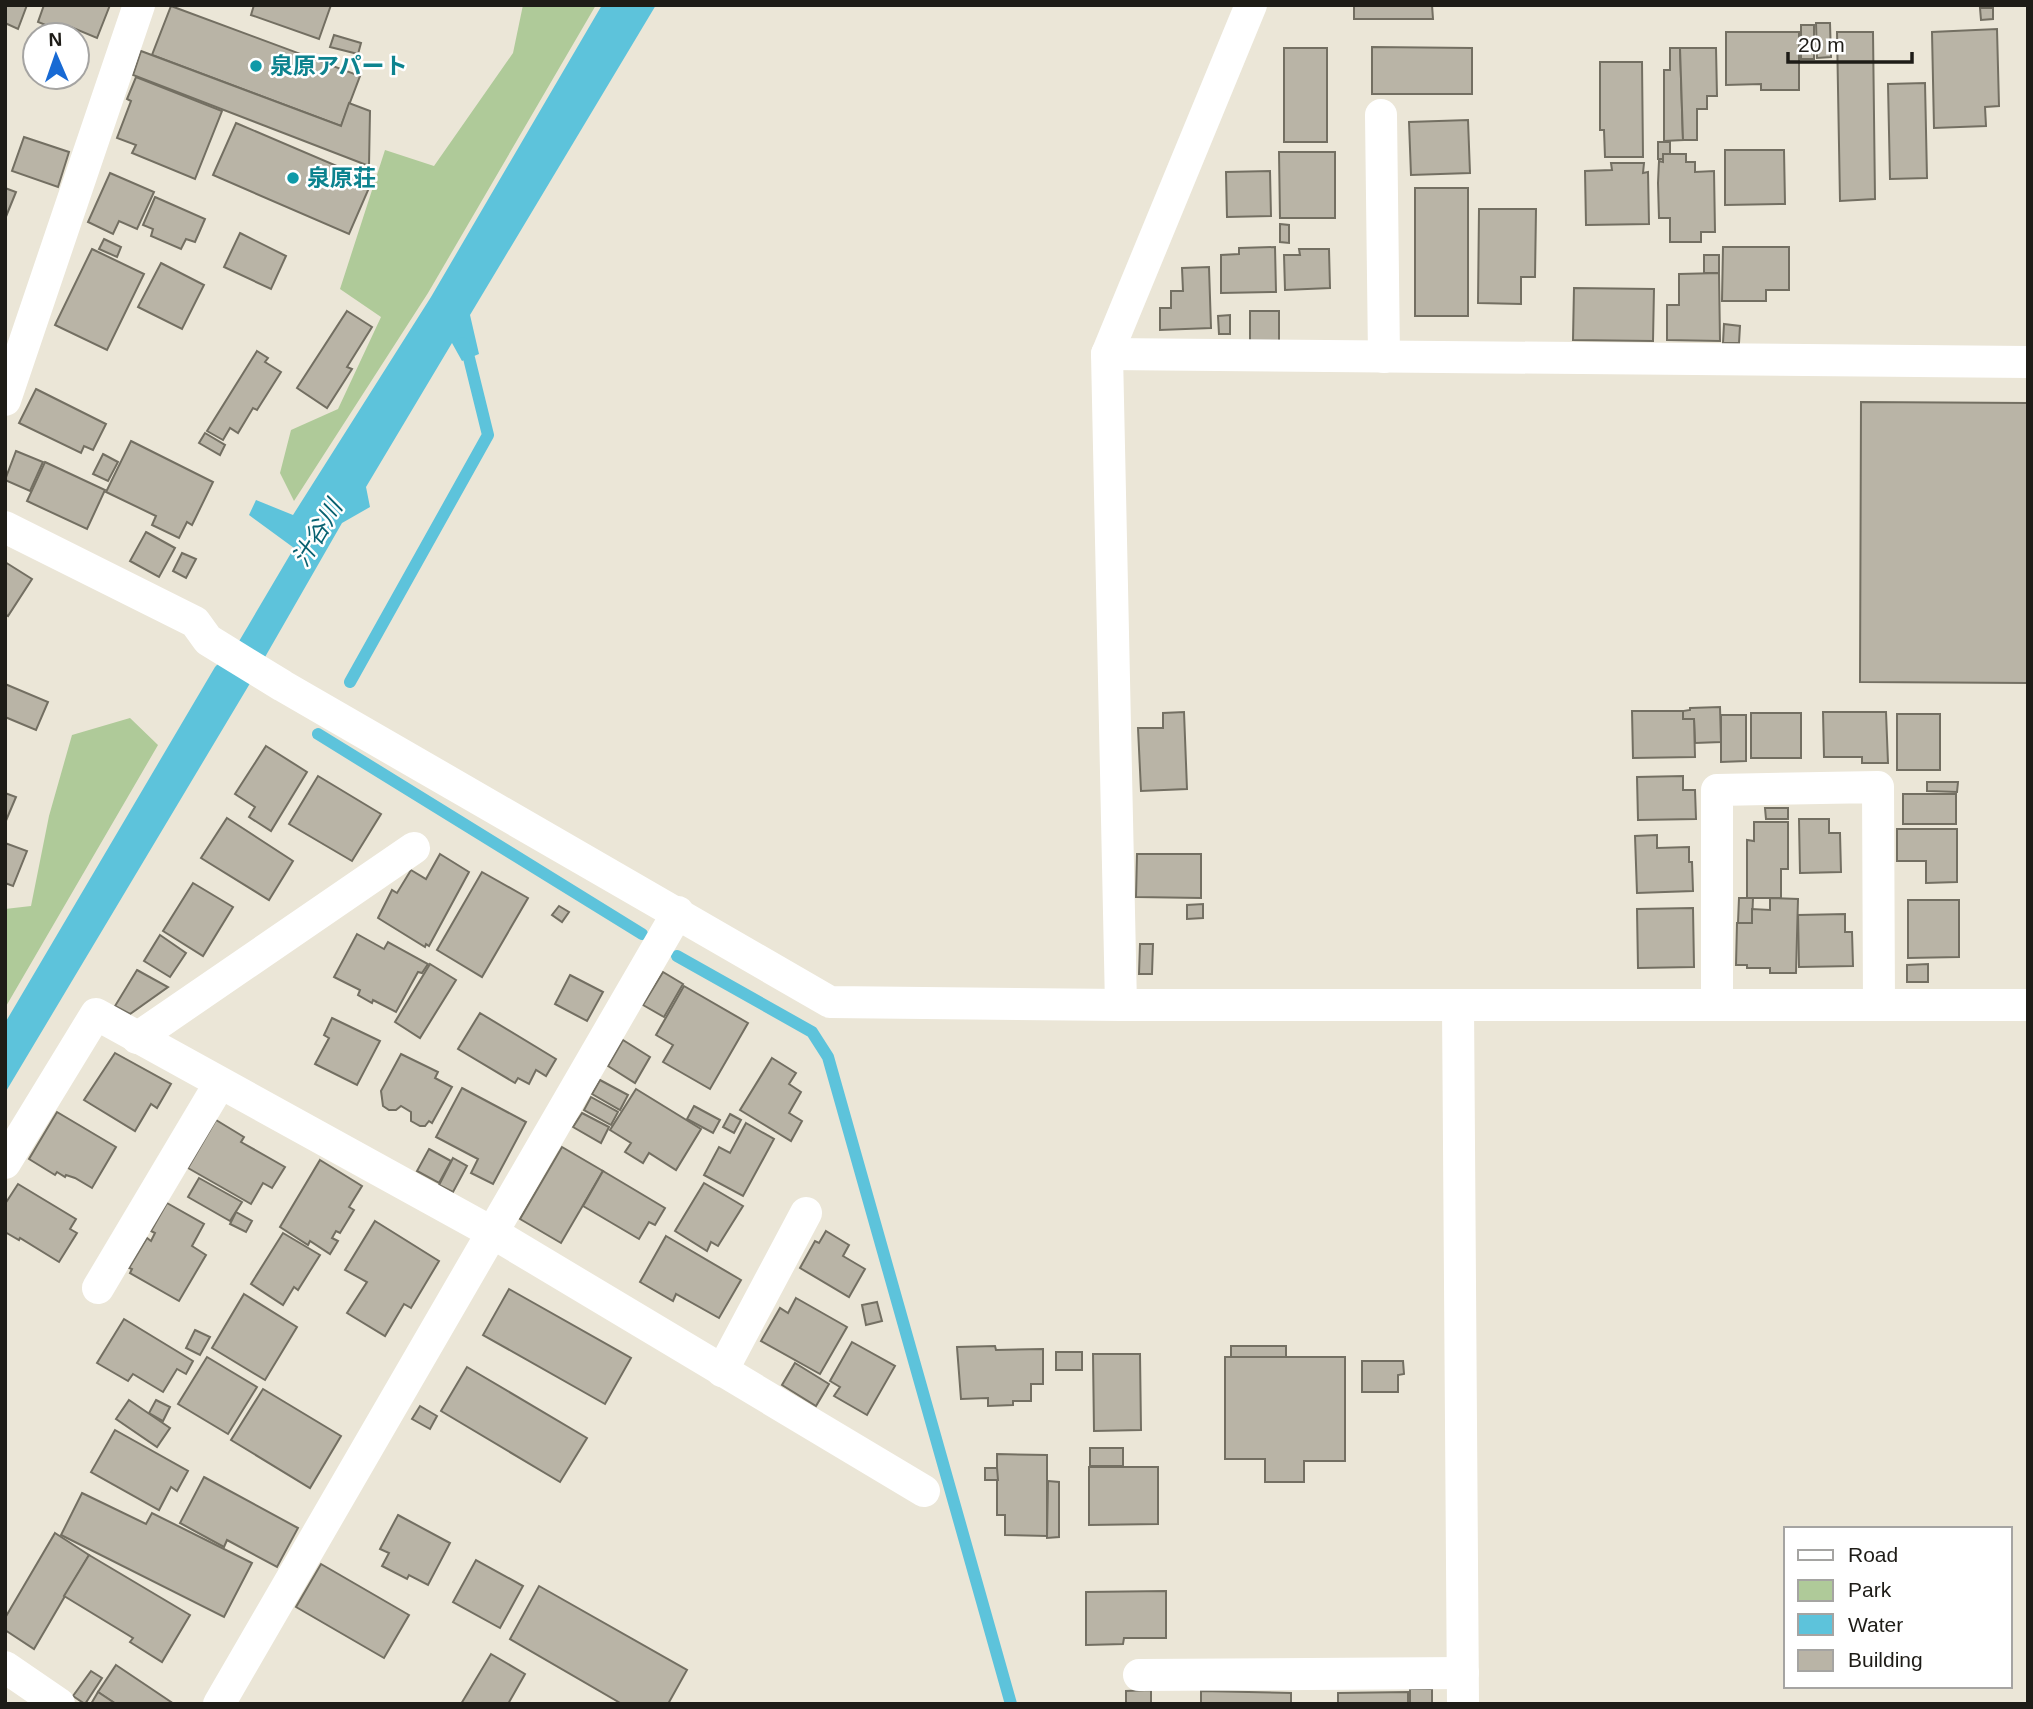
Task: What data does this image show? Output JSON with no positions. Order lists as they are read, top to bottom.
{
  "water": ["汁谷川"],
  "places": ["泉原アパート", "泉原荘"],
  "legend": [
    "Road",
    "Park",
    "Water",
    "Building"
  ],
  "scale_bar": "20 m",
  "north": "top"
}
